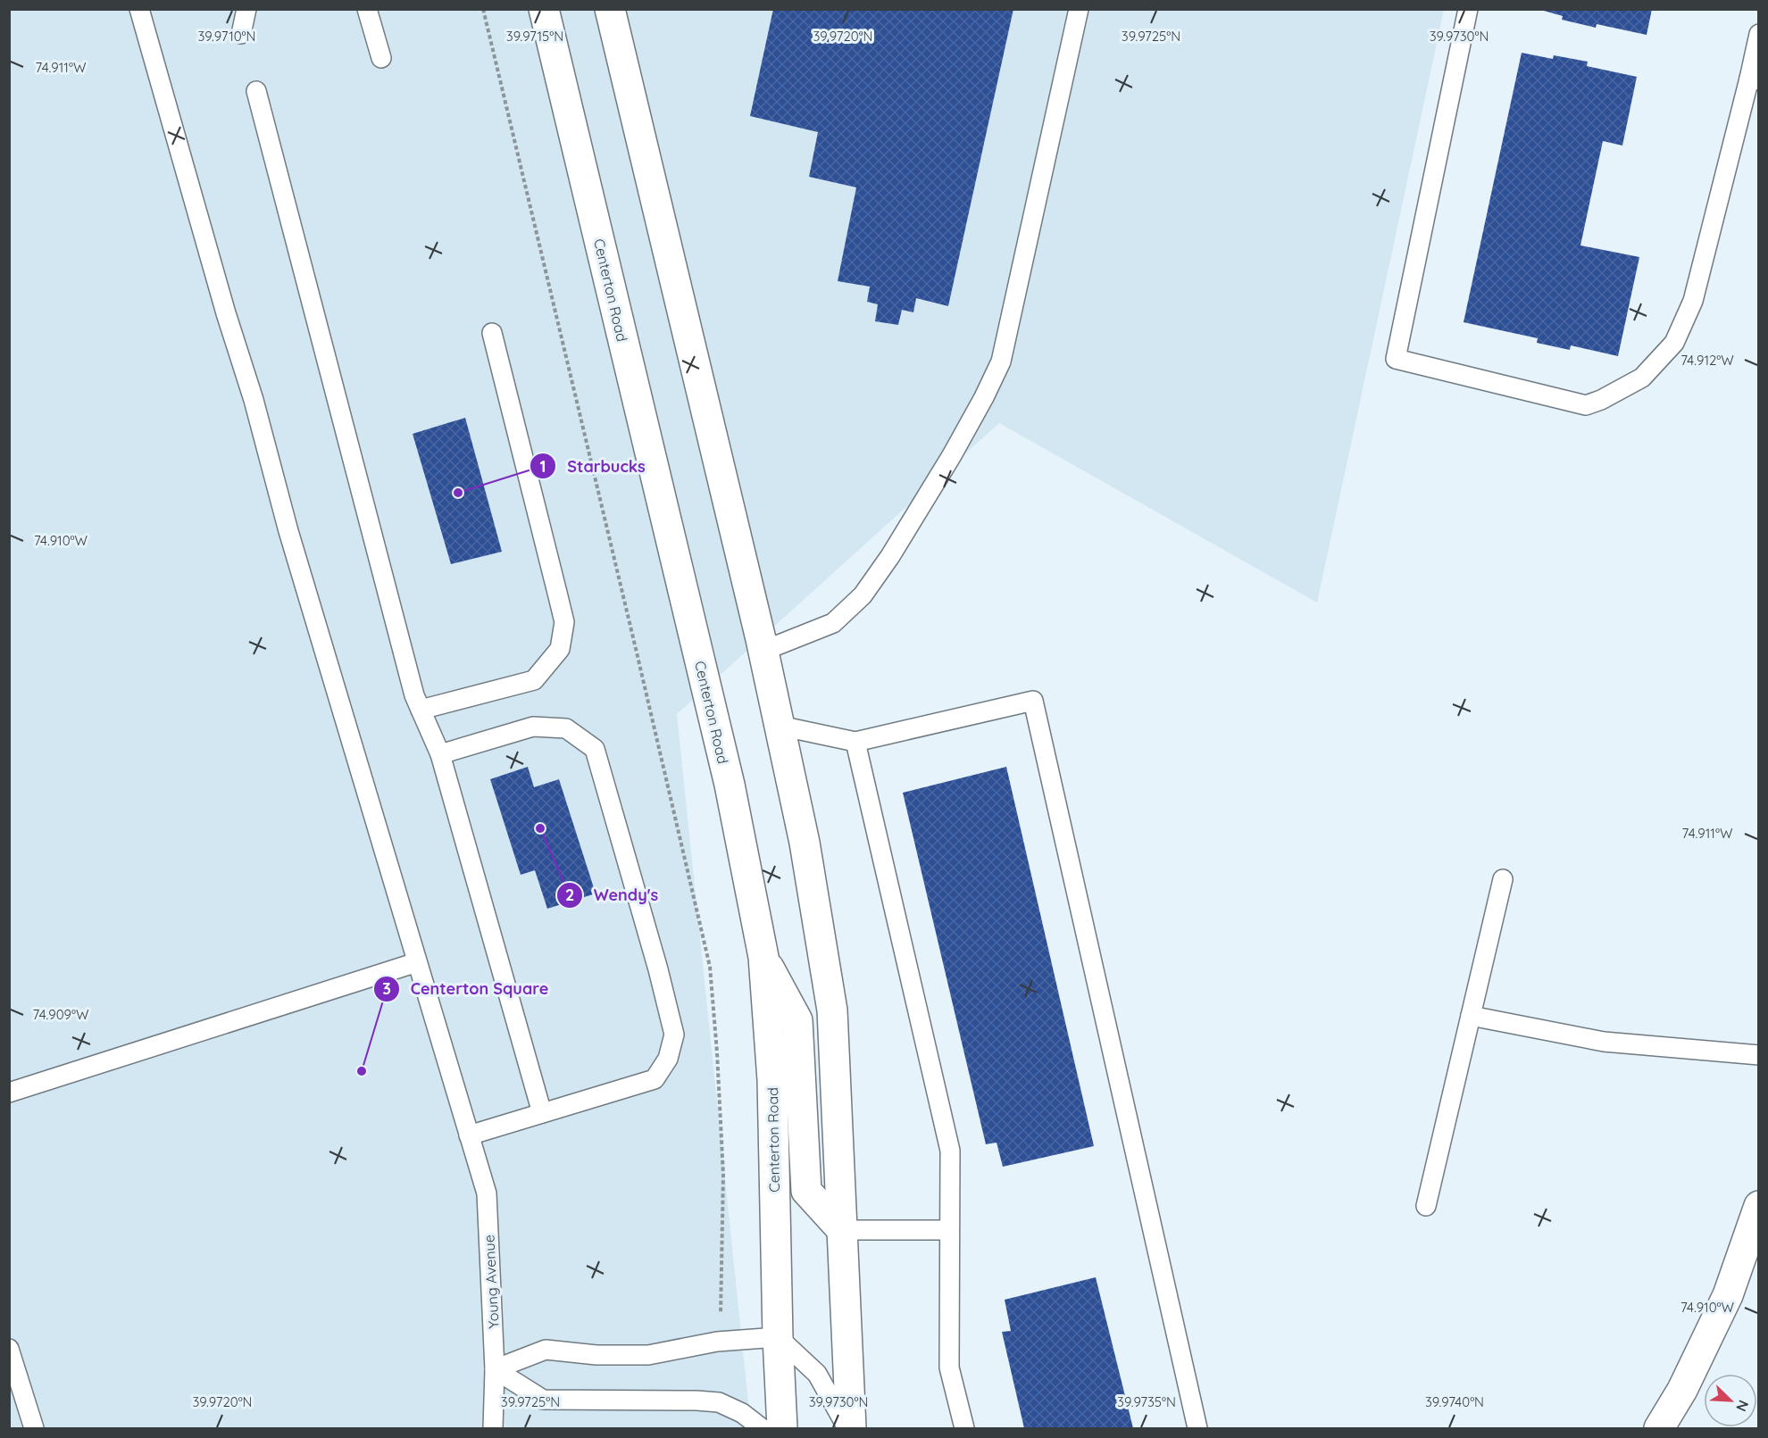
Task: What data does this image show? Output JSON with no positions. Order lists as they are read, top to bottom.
{
  "streets": {
    "main road": ["Centerton Road"],
    "lane": ["Young Avenue"]
  },
  "places": ["Starbucks", "Wendy's", "Centerton Square"],
  "north": "bottom right",
  "coordinates": [
    "39.9710°N",
    "39.9715°N",
    "39.9720°N",
    "39.9725°N",
    "39.9730°N",
    "74.911°W",
    "74.912°W",
    "74.910°W",
    "74.909°W",
    "39.9735°N",
    "39.9740°N"
  ]
}
